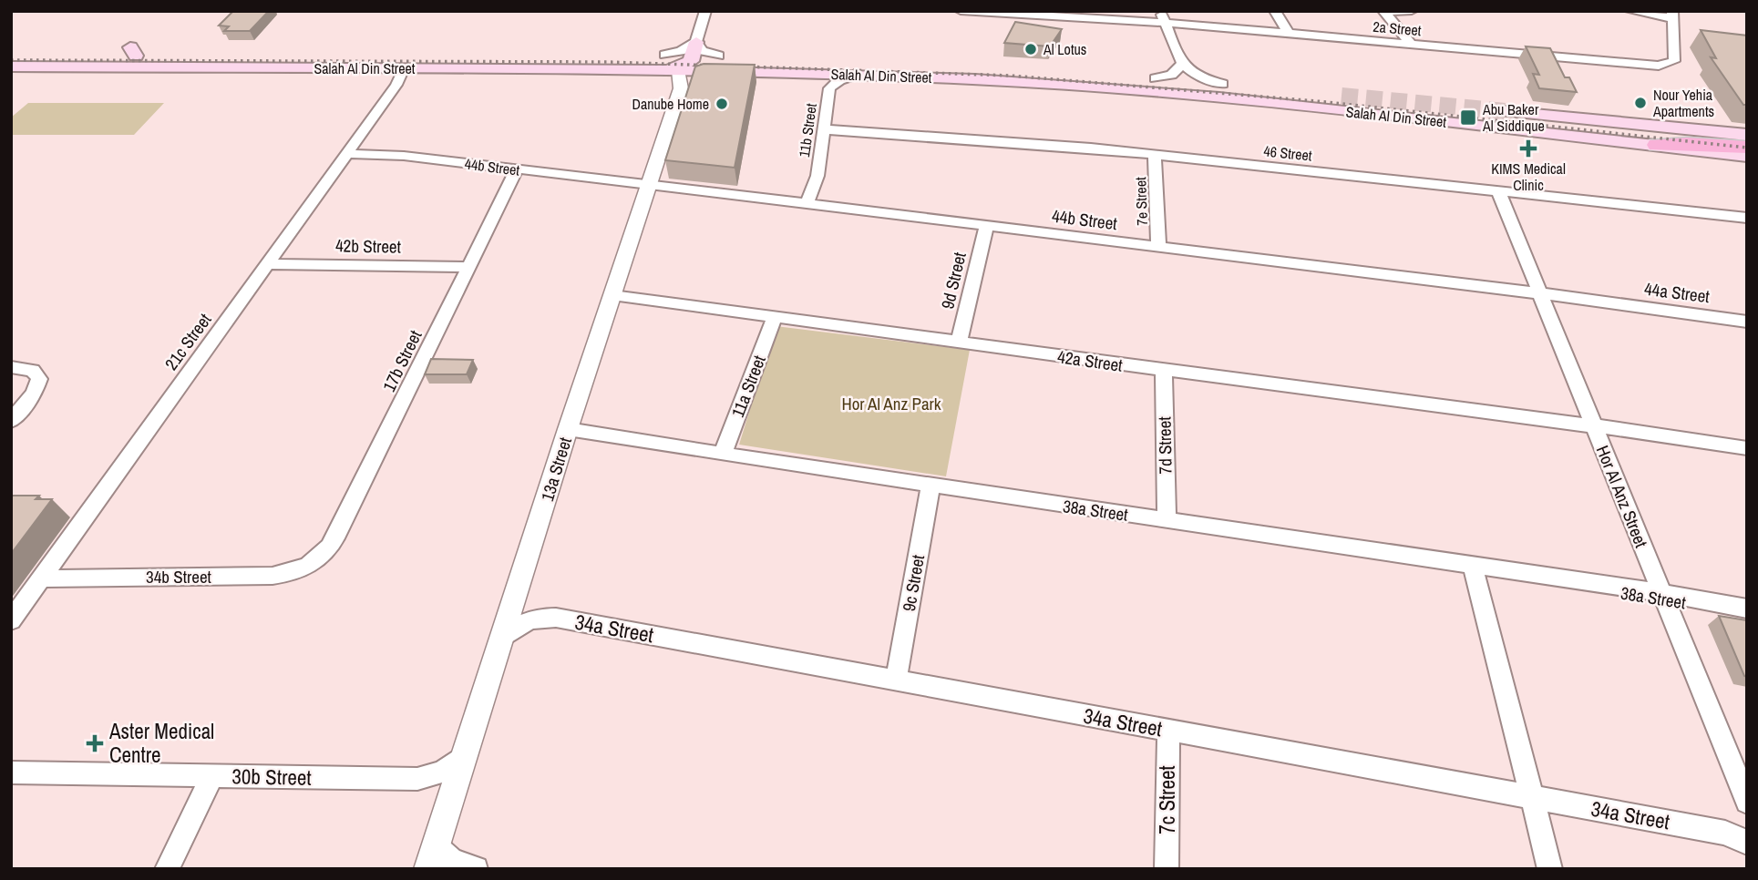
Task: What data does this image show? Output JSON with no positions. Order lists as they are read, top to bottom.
{
  "streets": {
    "main road": ["Salah Al Din Street"],
    "street": [
      "2a Street",
      "11b Street",
      "46 Street",
      "44b Street",
      "7e Street",
      "42b Street",
      "9d Street",
      "44a Street",
      "21c Street",
      "17b Street",
      "42a Street",
      "11a Street",
      "7d Street",
      "13a Street",
      "Hor Al Anz Street",
      "38a Street",
      "34b Street",
      "9c Street",
      "34a Street",
      "30b Street",
      "7c Street"
    ]
  },
  "crossings": [
    ["Salah Al Din Street", "11b Street"],
    ["Salah Al Din Street", "21c Street"],
    ["Salah Al Din Street", "13a Street"],
    ["11b Street", "46 Street"],
    ["11b Street", "44b Street"],
    ["46 Street", "7e Street"],
    ["46 Street", "Hor Al Anz Street"],
    ["44b Street", "7e Street"],
    ["44b Street", "9d Street"],
    ["44b Street", "44a Street"],
    ["44b Street", "21c Street"],
    ["44b Street", "17b Street"],
    ["44b Street", "13a Street"],
    ["44b Street", "Hor Al Anz Street"],
    ["42b Street", "21c Street"],
    ["42b Street", "17b Street"],
    ["9d Street", "42a Street"],
    ["44a Street", "Hor Al Anz Street"],
    ["21c Street", "34b Street"],
    ["17b Street", "34b Street"],
    ["42a Street", "11a Street"],
    ["42a Street", "7d Street"],
    ["42a Street", "13a Street"],
    ["42a Street", "Hor Al Anz Street"],
    ["11a Street", "38a Street"],
    ["7d Street", "38a Street"],
    ["13a Street", "38a Street"],
    ["13a Street", "34a Street"],
    ["13a Street", "30b Street"],
    ["Hor Al Anz Street", "38a Street"],
    ["38a Street", "9c Street"],
    ["9c Street", "34a Street"],
    ["34a Street", "7c Street"]
  ],
  "parks": ["Hor Al Anz Park"],
  "places": {
    "other": ["Al Lotus", "Nour Yehia Apartments", "Danube Home"],
    "transit": ["Abu Baker Al Siddique"],
    "health": ["KIMS Medical Clinic", "Aster Medical Centre"]
  }
}
